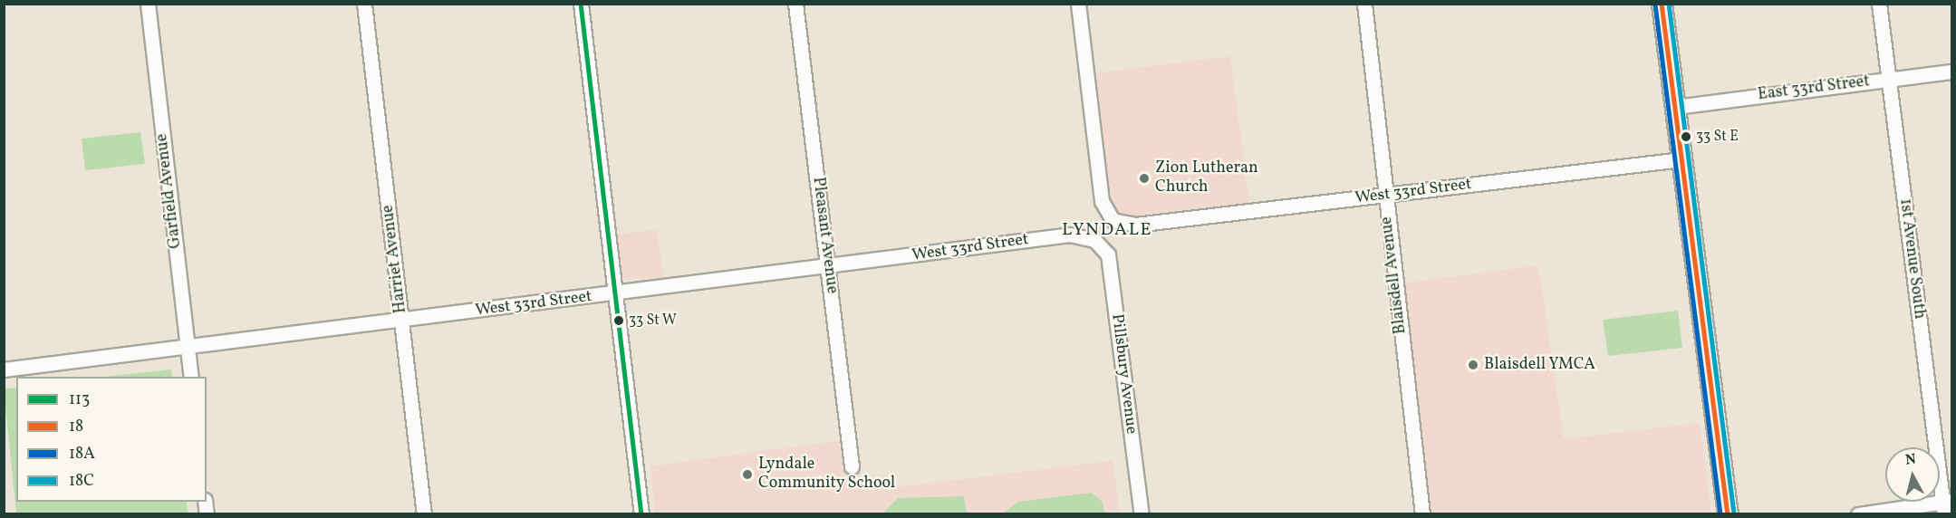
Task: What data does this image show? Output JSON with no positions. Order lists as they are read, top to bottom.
{
  "streets": {
    "street": [
      "East 33rd Street",
      "Garfield Avenue",
      "West 33rd Street",
      "Pleasant Avenue",
      "Harriet Avenue",
      "1st Avenue South",
      "Blaisdell Avenue",
      "Pillsbury Avenue"
    ]
  },
  "crossings": [
    ["East 33rd Street", "1st Avenue South"],
    ["Garfield Avenue", "West 33rd Street"],
    ["West 33rd Street", "Pleasant Avenue"],
    ["West 33rd Street", "Harriet Avenue"],
    ["West 33rd Street", "Blaisdell Avenue"],
    ["West 33rd Street", "Pillsbury Avenue"]
  ],
  "districts": ["LYNDALE"],
  "places": [
    "33 St E",
    "Zion Lutheran Church",
    "33 St W",
    "Blaisdell YMCA",
    "Lyndale Community School"
  ],
  "lines": [
    "transit line 113",
    "transit line 18",
    "transit line 18C",
    "transit line 18A"
  ],
  "legend": [
    "113",
    "18",
    "18A",
    "18C"
  ],
  "north": "top"
}
